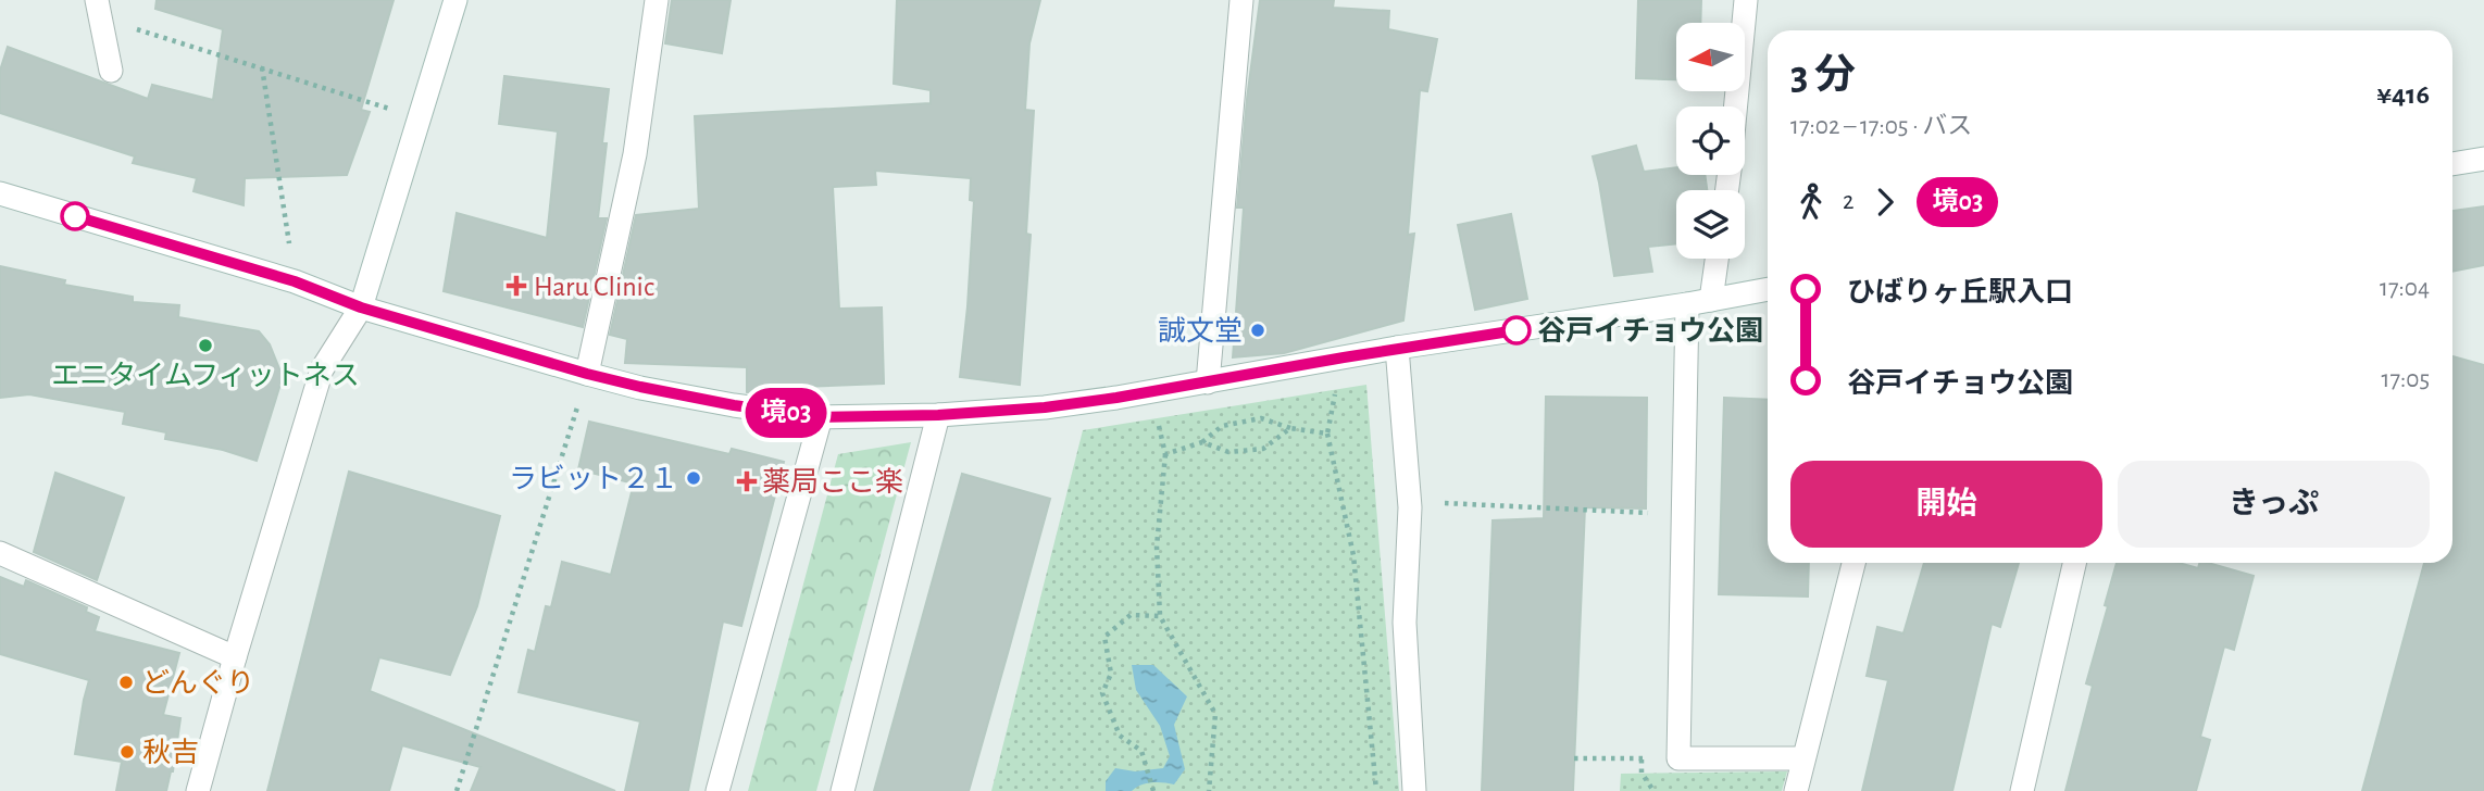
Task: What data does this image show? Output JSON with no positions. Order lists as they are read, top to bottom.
{
  "places": {
    "health": ["Haru Clinic", "薬局ここ楽"],
    "other": [
      "誠文堂",
      "谷戸イチョウ公園",
      "エニタイムフィットネス",
      "ラビット２１",
      "どんぐり",
      "秋吉"
    ]
  },
  "lines": ["bus line 境03"],
  "north": "left",
  "page": {
    "on_map": "境03",
    "heading": ["3 分", "17:02 – 17:05 · バス", "¥416"],
    "legs": ["2", "境03"],
    "list": [
      {
        "name": "ひばりヶ丘駅入口",
        "value": "17:04"
      },
      {
        "name": "谷戸イチョウ公園",
        "value": "17:05"
      }
    ],
    "buttons": ["開始", "きっぷ"]
  }
}
